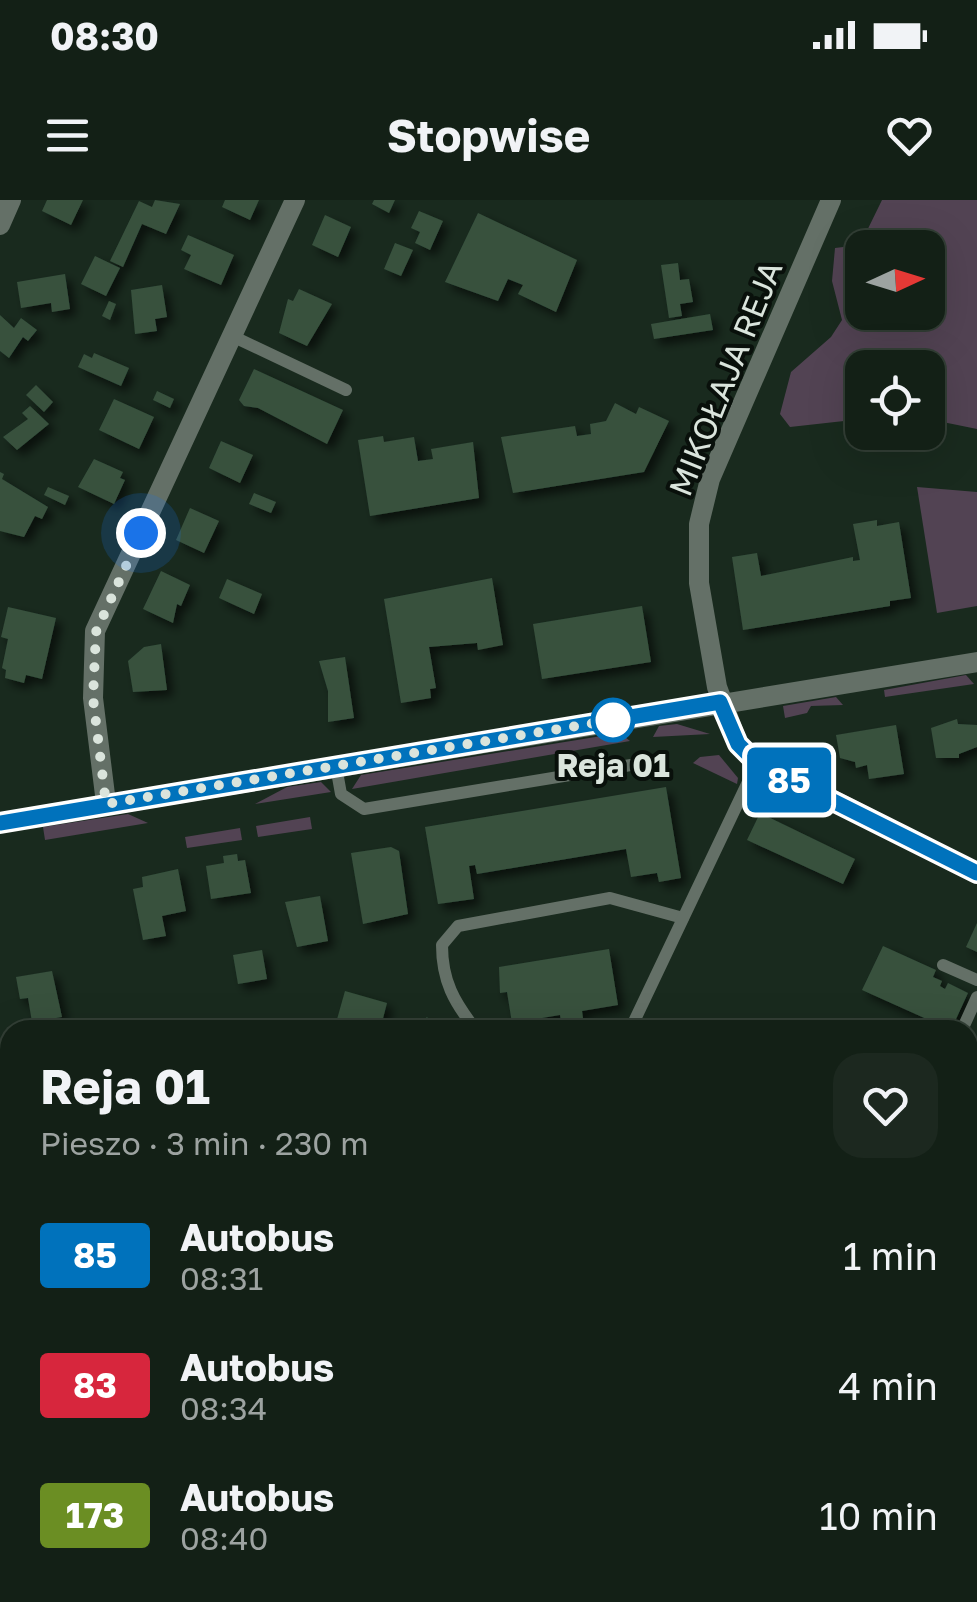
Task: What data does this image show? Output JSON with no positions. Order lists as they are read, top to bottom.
{
  "streets": {
    "street": ["MIKOŁAJA REJA"]
  },
  "places": ["Reja 01"],
  "lines": ["bus line 85"],
  "north": "right",
  "page": {
    "status": "08:30",
    "header": "Stopwise",
    "on_map": "85",
    "heading": ["Reja 01", "Pieszo · 3 min · 230 m"],
    "list": [
      {
        "mark": "85",
        "name": "Autobus",
        "note": "08:31",
        "value": "1 min"
      },
      {
        "mark": "83",
        "name": "Autobus",
        "note": "08:34",
        "value": "4 min"
      },
      {
        "mark": "173",
        "name": "Autobus",
        "note": "08:40",
        "value": "10 min"
      }
    ]
  }
}
